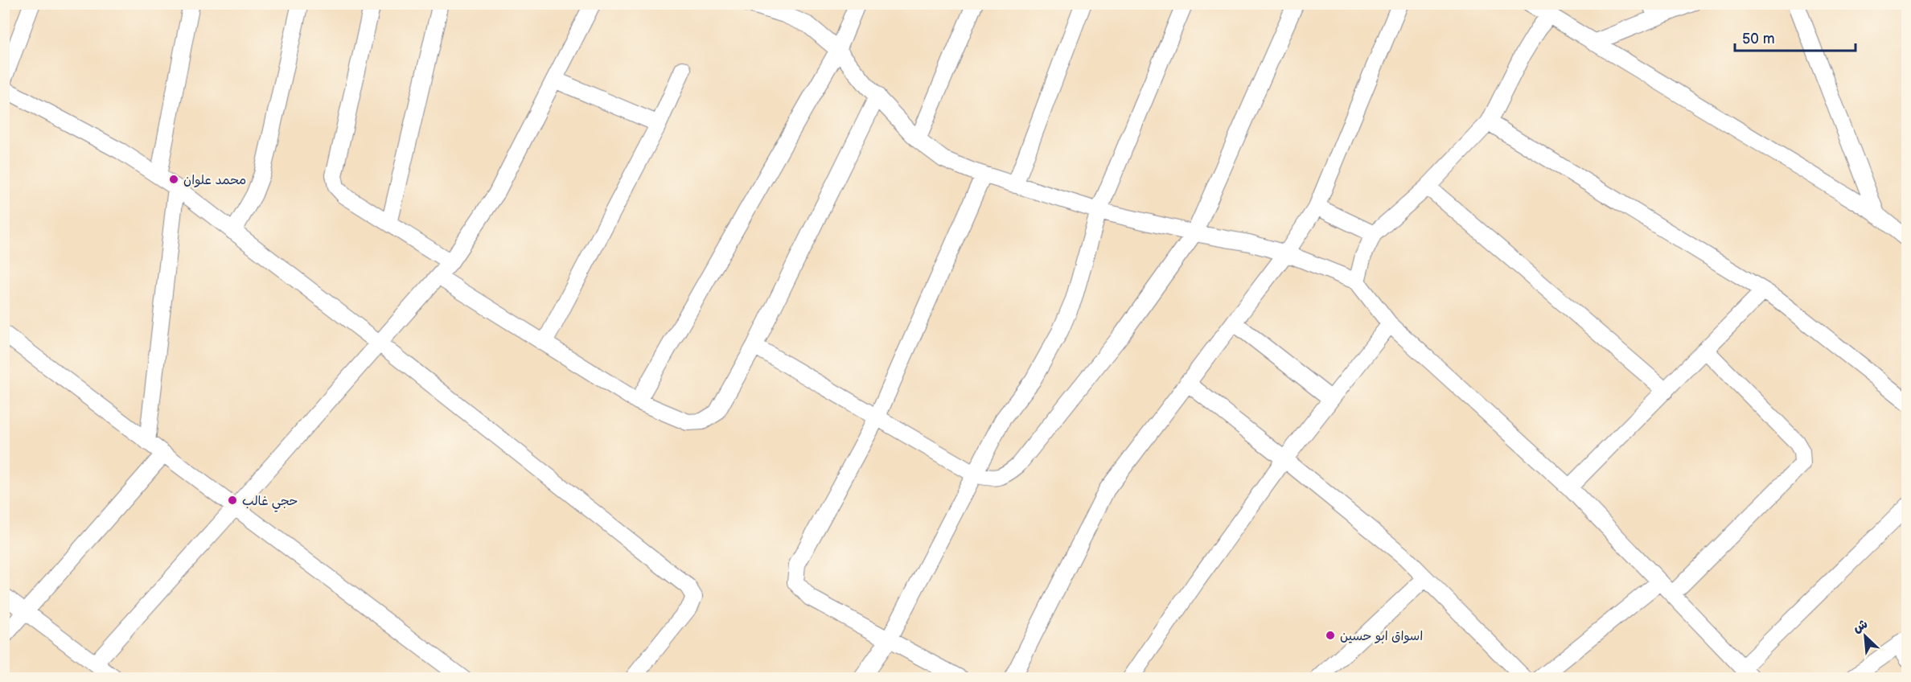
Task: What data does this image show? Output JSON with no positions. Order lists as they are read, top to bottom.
{
  "places": ["محمد علوان", "حجي غالب", "اسواق ابو حسين"],
  "scale_bar": "50 m",
  "north": "top left"
}
